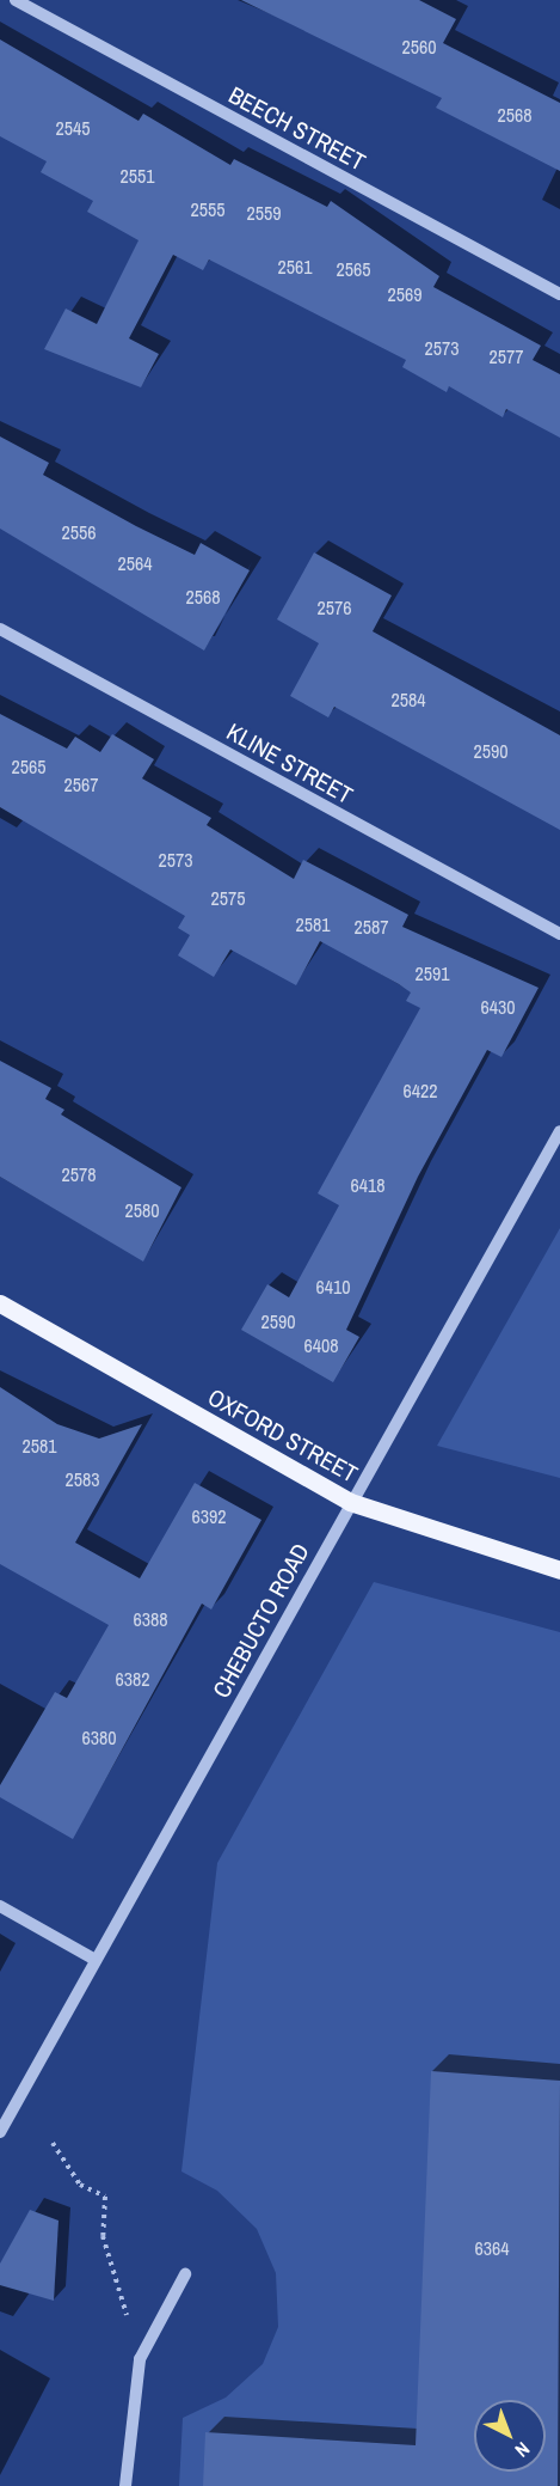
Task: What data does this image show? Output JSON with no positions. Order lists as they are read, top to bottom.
{
  "streets": {
    "main road": ["OXFORD STREET"],
    "street": ["BEECH STREET", "KLINE STREET", "CHEBUCTO ROAD"]
  },
  "crossings": [
    ["OXFORD STREET", "CHEBUCTO ROAD"]
  ],
  "house_numbers": [
    "2560",
    "2568",
    "2545",
    "2551",
    "2555",
    "2559",
    "2561",
    "2565",
    "2569",
    "2573",
    "2577",
    "2556",
    "2564",
    "2568",
    "2576",
    "2584",
    "2590",
    "2565",
    "2567",
    "2573",
    "2575",
    "2581",
    "2587",
    "2591",
    "6430",
    "6422",
    "2578",
    "6418",
    "2580",
    "6410",
    "2590",
    "6408",
    "2581",
    "2583",
    "6392",
    "6388",
    "6382",
    "6380",
    "6364"
  ],
  "north": "bottom right"
}
